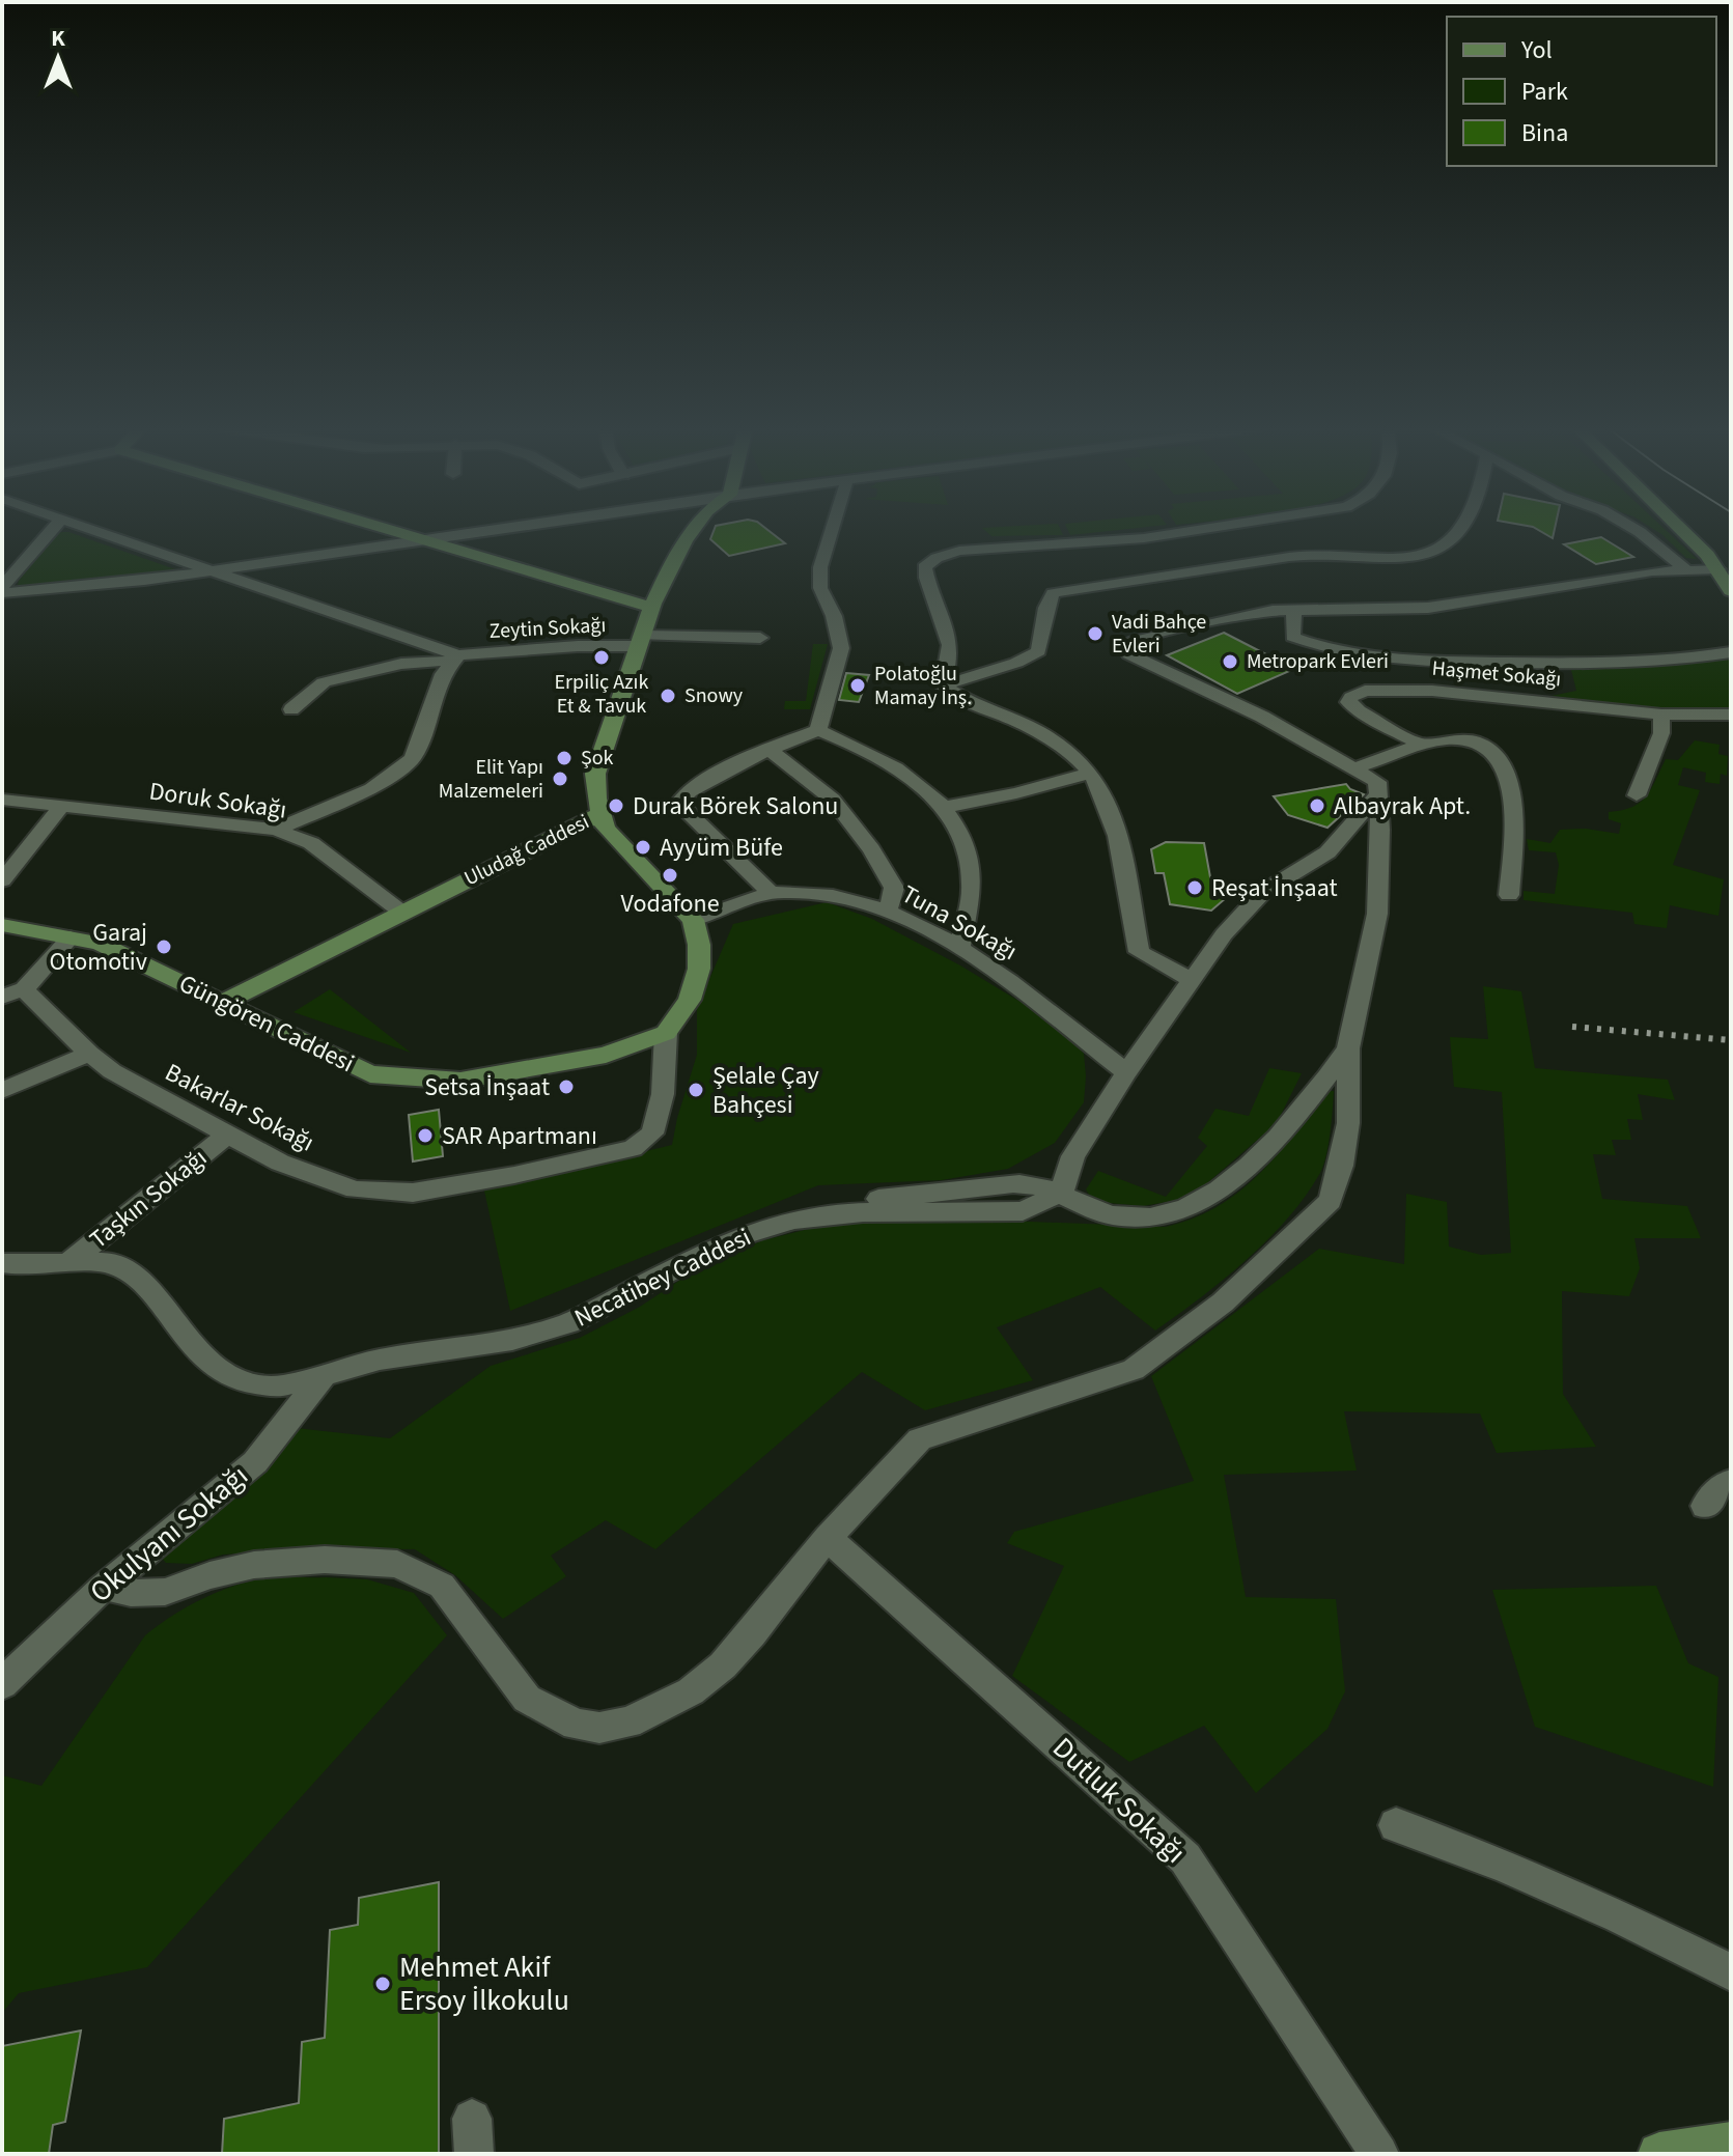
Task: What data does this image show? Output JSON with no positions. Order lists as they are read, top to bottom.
{
  "streets": {
    "main road": ["Uludağ Caddesi", "Güngören Caddesi"],
    "street": [
      "Zeytin Sokağı",
      "Haşmet Sokağı",
      "Doruk Sokağı",
      "Tuna Sokağı",
      "Bakarlar Sokağı",
      "Taşkın Sokağı",
      "Necatibey Caddesi",
      "Okulyanı Sokağı",
      "Dutluk Sokağı"
    ]
  },
  "crossings": [
    ["Zeytin Sokağı", "Uludağ Caddesi"],
    ["Doruk Sokağı", "Uludağ Caddesi"],
    ["Uludağ Caddesi", "Güngören Caddesi"],
    ["Güngören Caddesi", "Bakarlar Sokağı"],
    ["Bakarlar Sokağı", "Taşkın Sokağı"],
    ["Taşkın Sokağı", "Necatibey Caddesi"],
    ["Necatibey Caddesi", "Okulyanı Sokağı"]
  ],
  "places": [
    "Vadi Bahçe Evleri",
    "Erpiliç Azık Et & Tavuk",
    "Metropark Evleri",
    "Polatoğlu Mamay İnş.",
    "Snowy",
    "Şok",
    "Elit Yapı Malzemeleri",
    "Durak Börek Salonu",
    "Albayrak Apt.",
    "Ayyüm Büfe",
    "Vodafone",
    "Reşat İnşaat",
    "Garaj Otomotiv",
    "Setsa İnşaat",
    "Şelale Çay Bahçesi",
    "SAR Apartmanı",
    "Mehmet Akif Ersoy İlkokulu"
  ],
  "legend": ["Yol", "Park", "Bina"],
  "north": "top"
}
